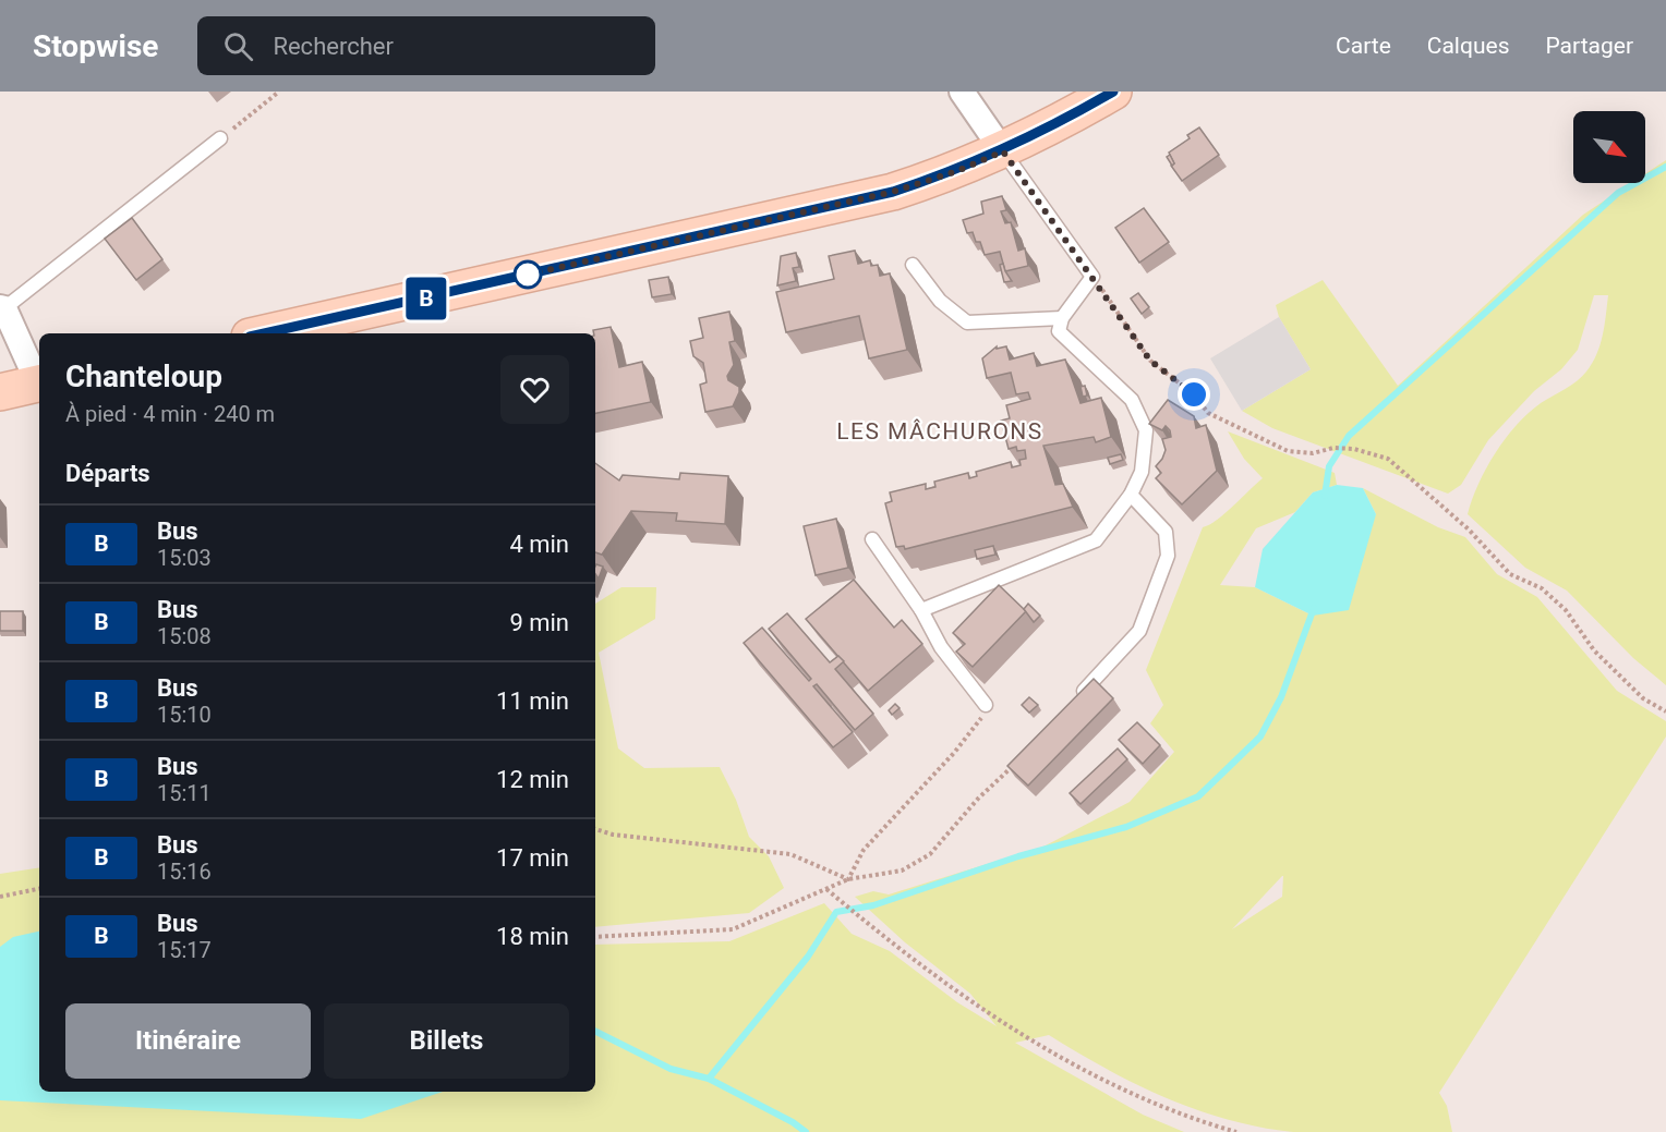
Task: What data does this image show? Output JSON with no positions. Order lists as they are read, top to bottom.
{
  "districts": ["LES MÂCHURONS"],
  "lines": ["bus line B"],
  "north": "bottom right",
  "page": {
    "header": "Stopwise",
    "search": "Rechercher",
    "nav": ["Carte", "Calques", "Partager"],
    "on_map": "B",
    "heading": [
      ["Chanteloup", "À pied · 4 min · 240 m"],
      "Départs"
    ],
    "list": [
      {
        "mark": "B",
        "name": "Bus",
        "note": "15:03",
        "value": "4 min"
      },
      {
        "mark": "B",
        "name": "Bus",
        "note": "15:08",
        "value": "9 min"
      },
      {
        "mark": "B",
        "name": "Bus",
        "note": "15:10",
        "value": "11 min"
      },
      {
        "mark": "B",
        "name": "Bus",
        "note": "15:11",
        "value": "12 min"
      },
      {
        "mark": "B",
        "name": "Bus",
        "note": "15:16",
        "value": "17 min"
      },
      {
        "mark": "B",
        "name": "Bus",
        "note": "15:17",
        "value": "18 min"
      }
    ],
    "buttons": ["Itinéraire", "Billets"]
  }
}
